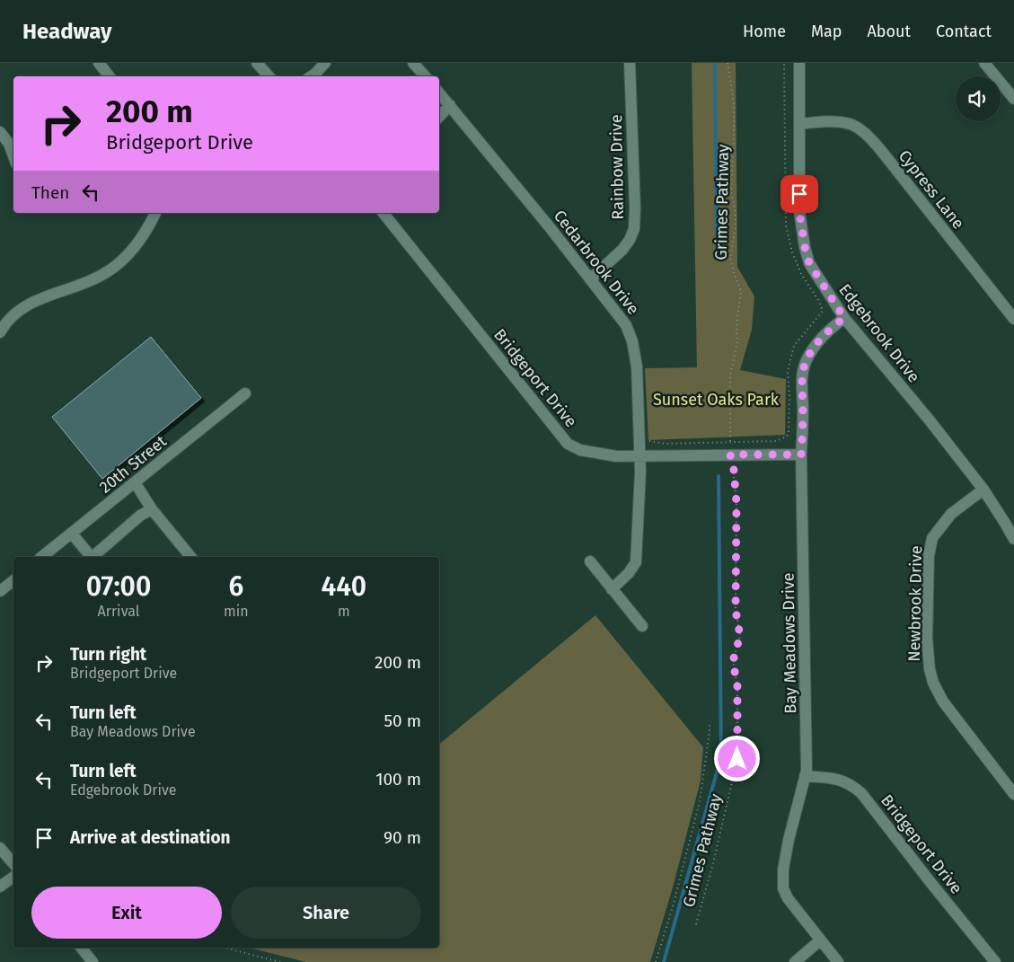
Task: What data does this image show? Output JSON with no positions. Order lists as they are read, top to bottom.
{
  "streets": {
    "street": [
      "Rainbow Drive",
      "Cypress Lane",
      "Cedarbrook Drive",
      "Edgebrook Drive",
      "Bridgeport Drive",
      "20th Street",
      "Newbrook Drive",
      "Bay Meadows Drive"
    ],
    "path": ["Grimes Pathway"]
  },
  "crossings": [
    ["Rainbow Drive", "Cedarbrook Drive"],
    ["Cypress Lane", "Edgebrook Drive"],
    ["Grimes Pathway", "Bridgeport Drive"],
    ["Cedarbrook Drive", "Bridgeport Drive"],
    ["Edgebrook Drive", "Newbrook Drive"],
    ["Edgebrook Drive", "Bay Meadows Drive"],
    ["Bridgeport Drive", "Bay Meadows Drive"]
  ],
  "parks": ["Sunset Oaks Park"],
  "page": {
    "header": "Headway",
    "nav": [
      "Home",
      "Map",
      "About",
      "Contact"
    ],
    "turn": ["200 m", "Bridgeport Drive"],
    "then": "Then",
    "eta": [
      "07:00",
      "Arrival",
      "6",
      "min",
      "440",
      "m"
    ],
    "list": [
      {
        "name": "Turn right",
        "note": "Bridgeport Drive",
        "value": "200 m"
      },
      {
        "name": "Turn left",
        "note": "Bay Meadows Drive",
        "value": "50 m"
      },
      {
        "name": "Turn left",
        "note": "Edgebrook Drive",
        "value": "100 m"
      },
      {
        "name": "Arrive at destination",
        "value": "90 m"
      }
    ],
    "buttons": ["Exit", "Share"]
  }
}
